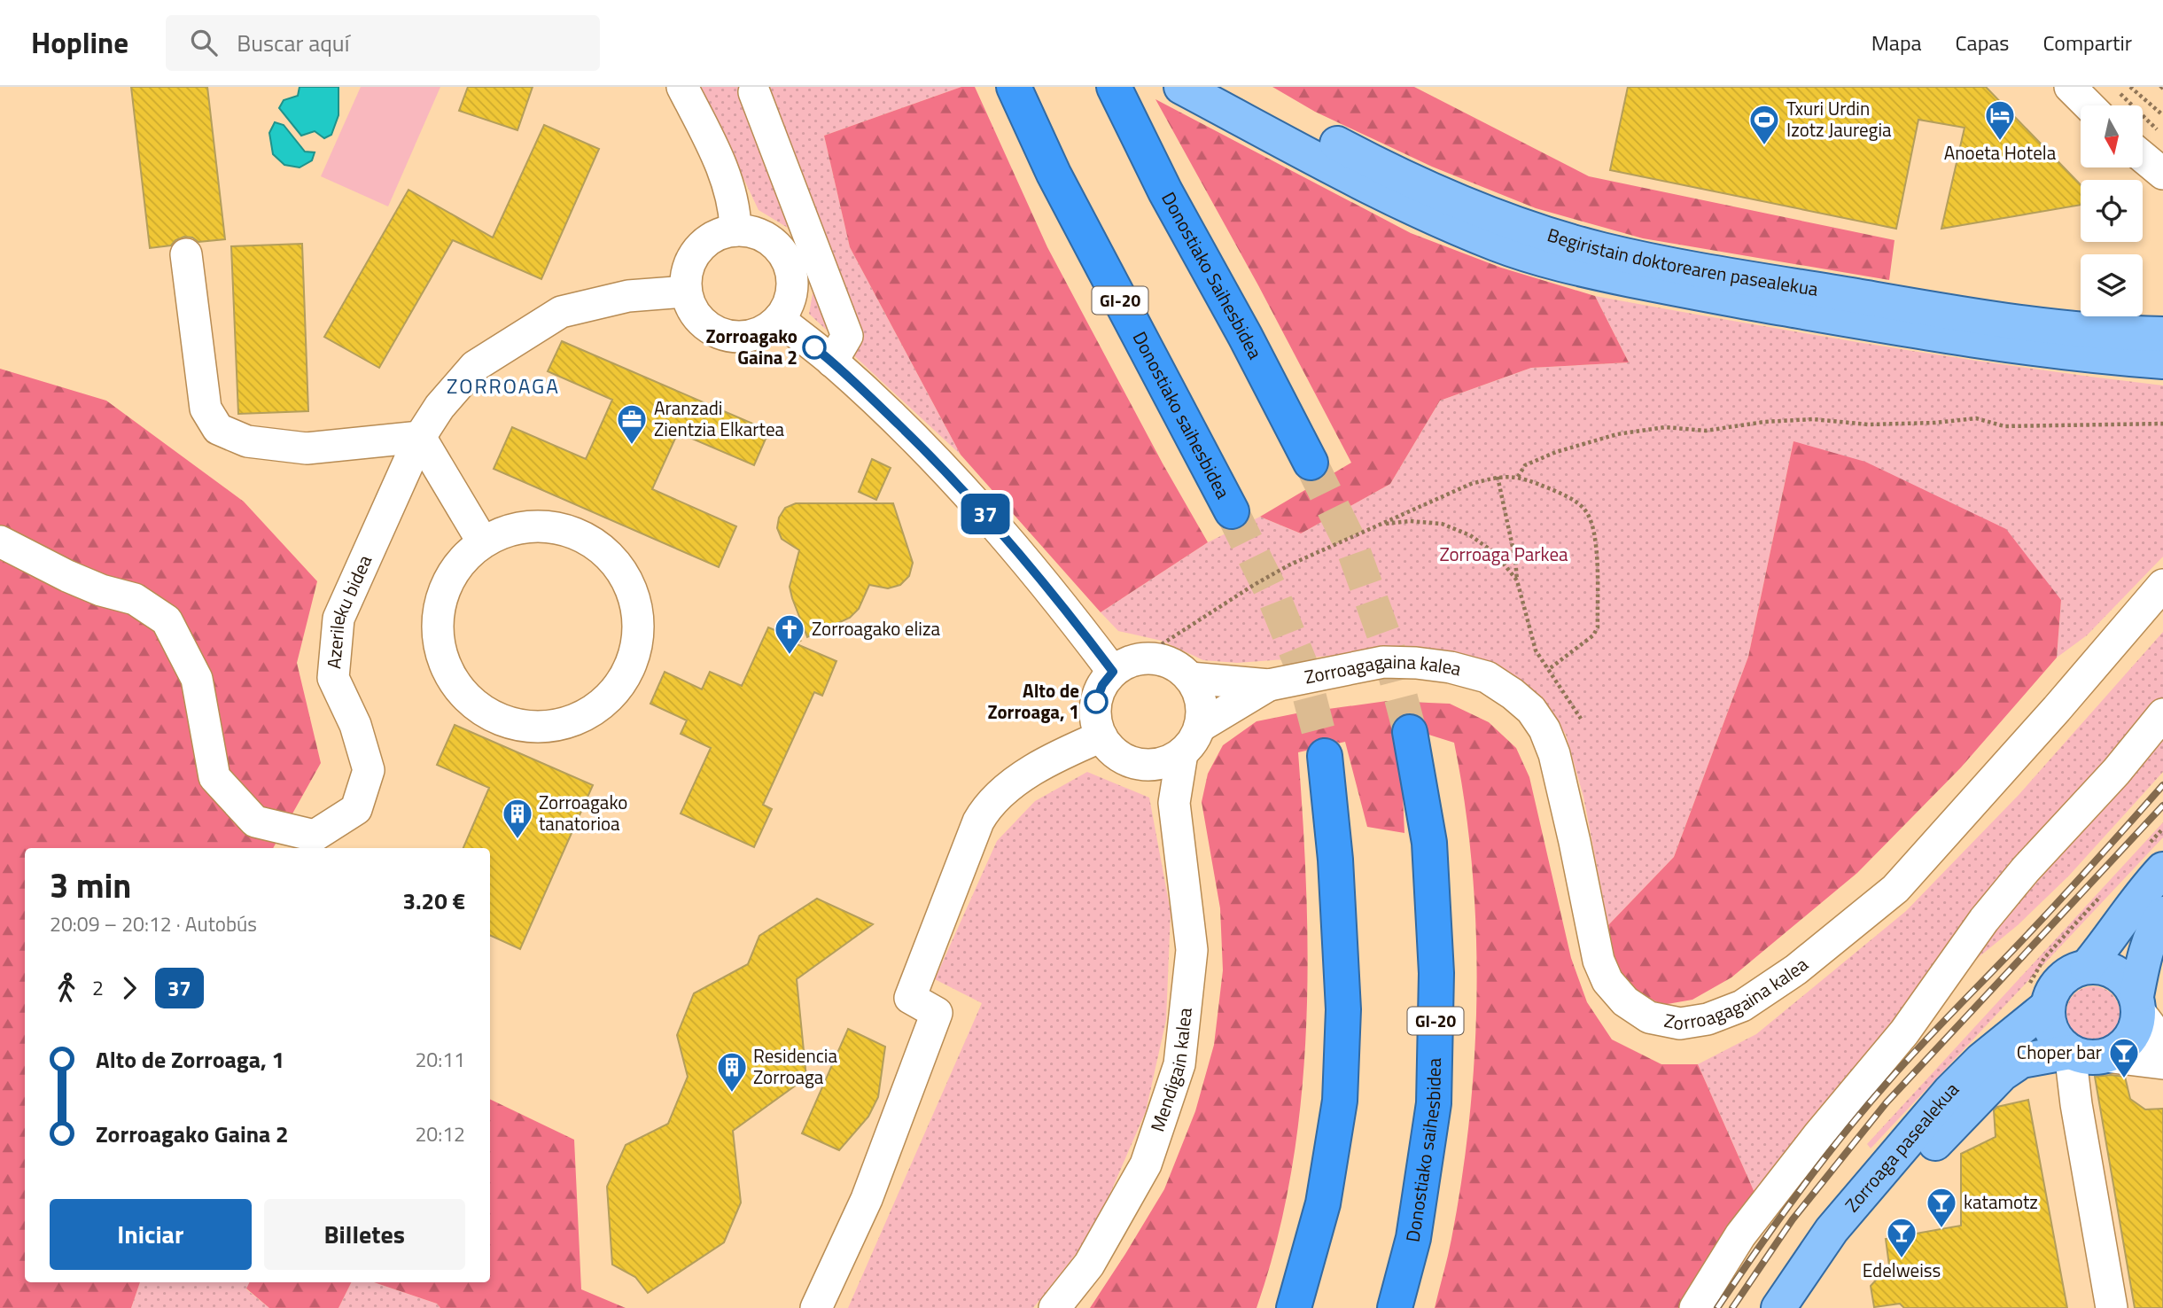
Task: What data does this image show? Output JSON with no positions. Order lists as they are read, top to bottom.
{
  "streets": {
    "highway": ["Donostiako Saihesbidea", "GI-20", "Donostiako saihesbidea"],
    "main road": ["Begiristain doktorearen pasealekua", "Zorroaga pasealekua"],
    "street": ["Azerileku bidea", "Zorroagagaina kalea", "Mendigain kalea"]
  },
  "crossings": [
    ["Zorroagagaina kalea", "Mendigain kalea"]
  ],
  "districts": ["ZORROAGA"],
  "parks": ["Zorroaga Parkea"],
  "places": {
    "hotel": ["Anoeta Hotela"],
    "sports": ["Txuri Urdin Izotz Jauregia"],
    "other": ["Zorroagako Gaina 2", "Alto de Zorroaga, 1"],
    "office": ["Aranzadi Zientzia Elkartea"],
    "church": ["Zorroagako eliza"],
    "building": ["Zorroagako tanatorioa", "Residencia Zorroaga"],
    "bar": ["Choper bar", "katamotz", "Edelweiss"]
  },
  "lines": ["bus line 37"],
  "north": "bottom",
  "page": {
    "header": "Hopline",
    "search": "Buscar aquí",
    "nav": ["Mapa", "Capas", "Compartir"],
    "on_map": "37",
    "heading": ["3 min", "20:09 – 20:12 · Autobús", "3.20 €"],
    "legs": ["2", "37"],
    "list": [
      {
        "name": "Alto de Zorroaga, 1",
        "value": "20:11"
      },
      {
        "name": "Zorroagako Gaina 2",
        "value": "20:12"
      }
    ],
    "buttons": ["Iniciar", "Billetes"]
  }
}
